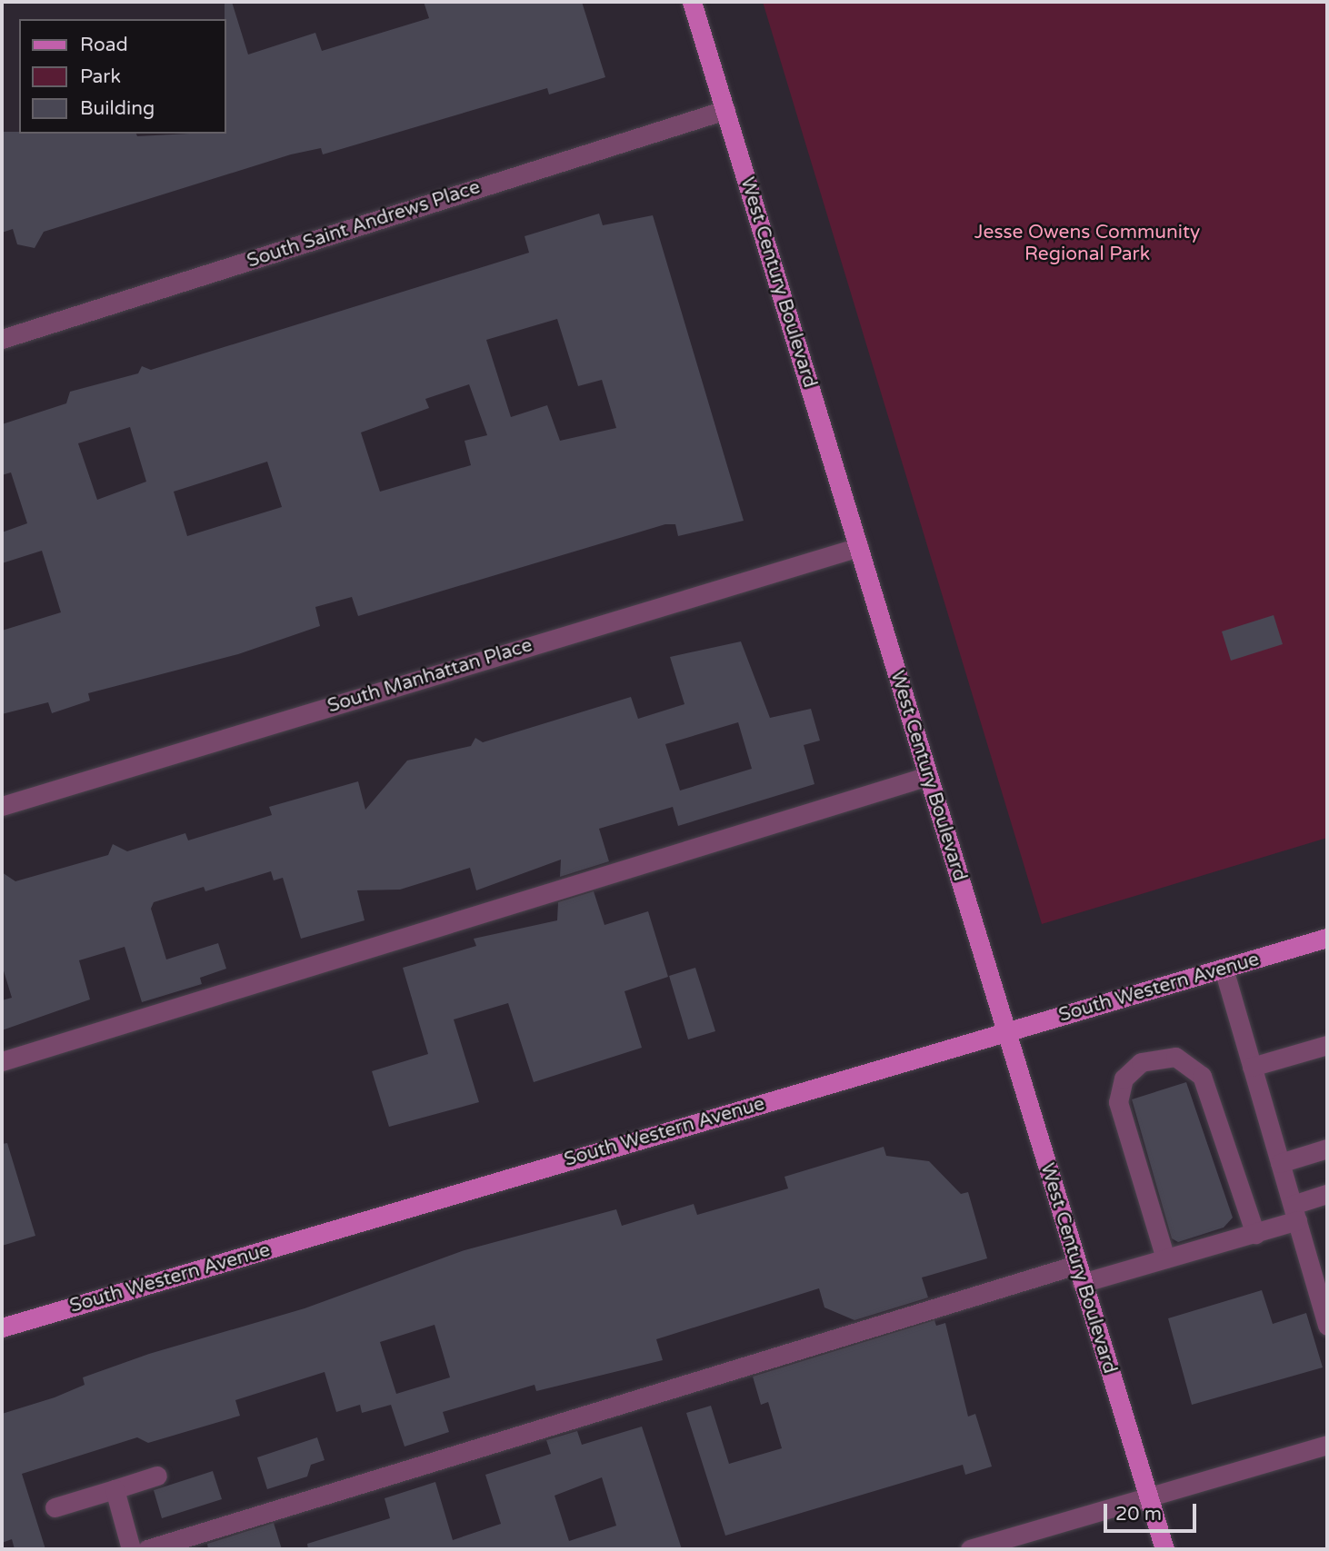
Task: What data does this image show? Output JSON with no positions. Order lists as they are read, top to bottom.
{
  "streets": {
    "main road": ["West Century Boulevard", "South Western Avenue"],
    "street": ["South Saint Andrews Place", "South Manhattan Place"]
  },
  "crossings": [
    ["South Saint Andrews Place", "West Century Boulevard"],
    ["West Century Boulevard", "South Manhattan Place"],
    ["West Century Boulevard", "South Western Avenue"]
  ],
  "parks": ["Jesse Owens Community Regional Park"],
  "legend": ["Road", "Park", "Building"],
  "scale_bar": "20 m"
}
